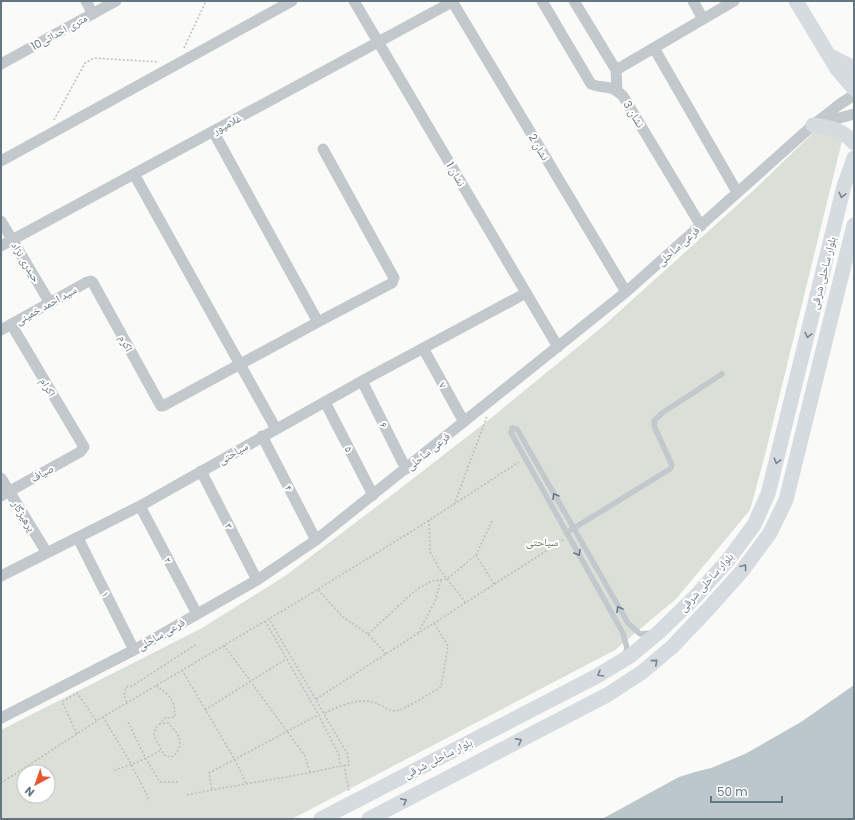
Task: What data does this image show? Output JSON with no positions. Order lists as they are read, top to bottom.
{
  "streets": {
    "main road": ["بلوار ساحلی شرقی"],
    "street": [
      "10متری احداثی",
      "نشان 3",
      "غلامپور",
      "نشان 2",
      "نشان 1",
      "فرعی ساحلی",
      "حیدری نژاد",
      "سید احمد خمینی",
      "اکرم",
      "۷",
      "اکرام",
      "۶",
      "۵",
      "سیاحتی",
      "صیاف",
      "۴",
      "پرهیزگار",
      "۳",
      "۲",
      "۱"
    ]
  },
  "crossings": [
    ["نشان 3", "فرعی ساحلی"],
    ["غلامپور", "نشان 2"],
    ["غلامپور", "نشان 1"],
    ["غلامپور", "حیدری نژاد"],
    ["نشان 2", "فرعی ساحلی"],
    ["نشان 1", "فرعی ساحلی"],
    ["نشان 1", "سیاحتی"],
    ["فرعی ساحلی", "۷"],
    ["فرعی ساحلی", "۶"],
    ["فرعی ساحلی", "۵"],
    ["فرعی ساحلی", "۴"],
    ["فرعی ساحلی", "۳"],
    ["فرعی ساحلی", "۲"],
    ["فرعی ساحلی", "۱"],
    ["حیدری نژاد", "سید احمد خمینی"],
    ["سید احمد خمینی", "اکرم"],
    ["سید احمد خمینی", "اکرام"],
    ["۷", "سیاحتی"],
    ["اکرام", "صیاف"],
    ["۶", "سیاحتی"],
    ["۵", "سیاحتی"],
    ["سیاحتی", "۴"],
    ["سیاحتی", "پرهیزگار"],
    ["سیاحتی", "۳"],
    ["سیاحتی", "۲"],
    ["سیاحتی", "۱"],
    ["صیاف", "پرهیزگار"]
  ],
  "parks": ["سیاحتی"],
  "scale_bar": "50 m",
  "north": "bottom left"
}
